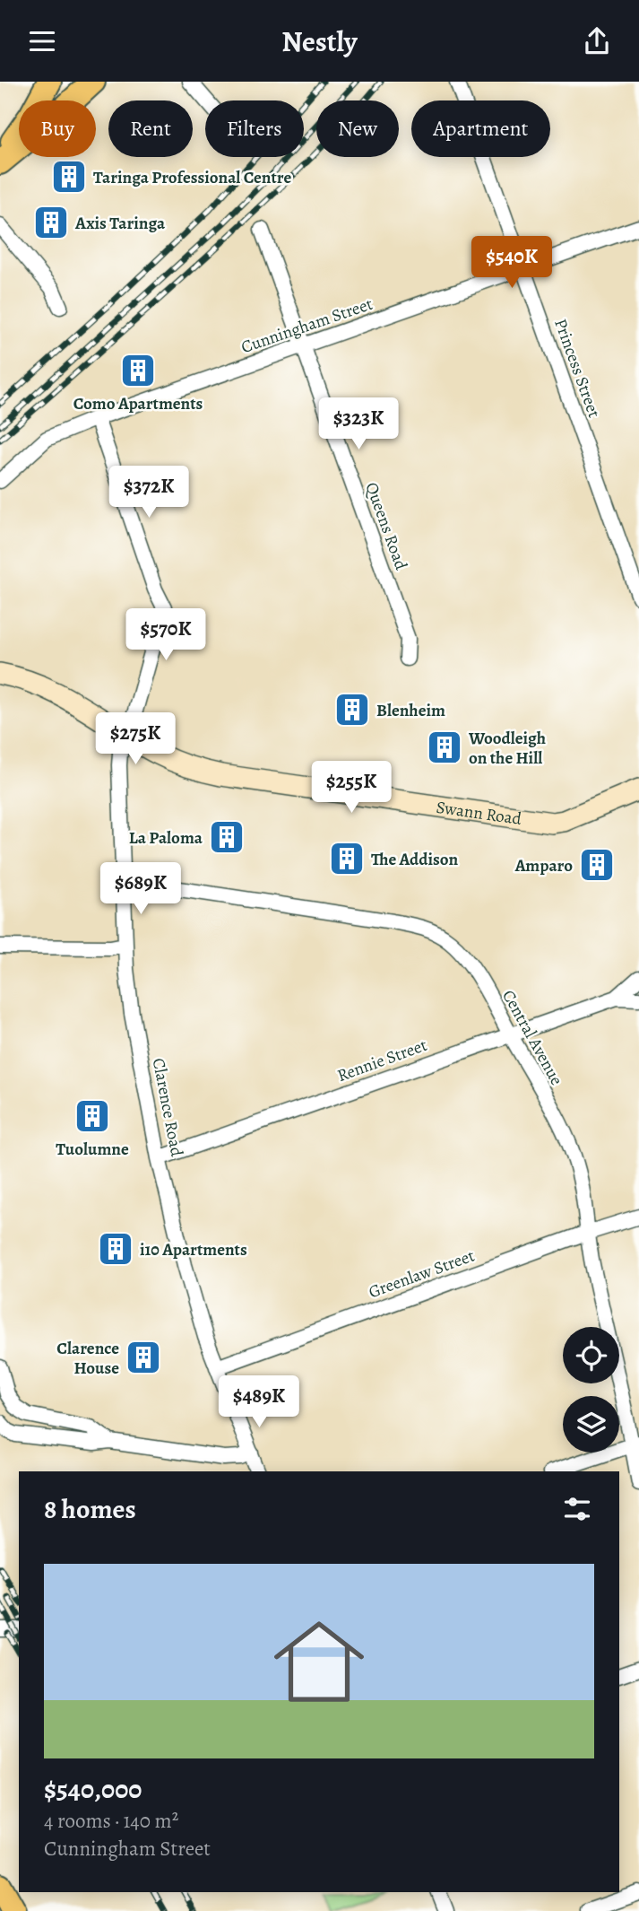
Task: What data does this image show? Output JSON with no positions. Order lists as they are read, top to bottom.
{
  "streets": {
    "main road": ["Swann Road"],
    "street": [
      "Cunningham Street",
      "Princess Street",
      "Queens Road",
      "Central Avenue",
      "Rennie Street",
      "Clarence Road",
      "Greenlaw Street"
    ]
  },
  "crossings": [
    ["Cunningham Street", "Princess Street"],
    ["Cunningham Street", "Queens Road"],
    ["Cunningham Street", "Clarence Road"],
    ["Swann Road", "Clarence Road"],
    ["Central Avenue", "Rennie Street"],
    ["Central Avenue", "Clarence Road"],
    ["Central Avenue", "Greenlaw Street"],
    ["Rennie Street", "Clarence Road"],
    ["Clarence Road", "Greenlaw Street"]
  ],
  "places": {
    "building": [
      "Taringa Professional Centre",
      "Axis Taringa",
      "Como Apartments",
      "Blenheim",
      "Woodleigh on the Hill",
      "La Paloma",
      "The Addison",
      "Amparo",
      "Tuolumne",
      "i10 Apartments",
      "Clarence House"
    ]
  },
  "page": {
    "header": "Nestly",
    "chip": [
      "Buy",
      "Rent",
      "Filters",
      "New",
      "Apartment"
    ],
    "price": [
      "$540K",
      "$323K",
      "$372K",
      "$570K",
      "$275K",
      "$255K",
      "$689K",
      "$489K"
    ],
    "heading": "8 homes",
    "list": [
      {
        "name": "$540,000",
        "note": "4 rooms · 140 m² · Cunningham Street"
      }
    ]
  }
}
